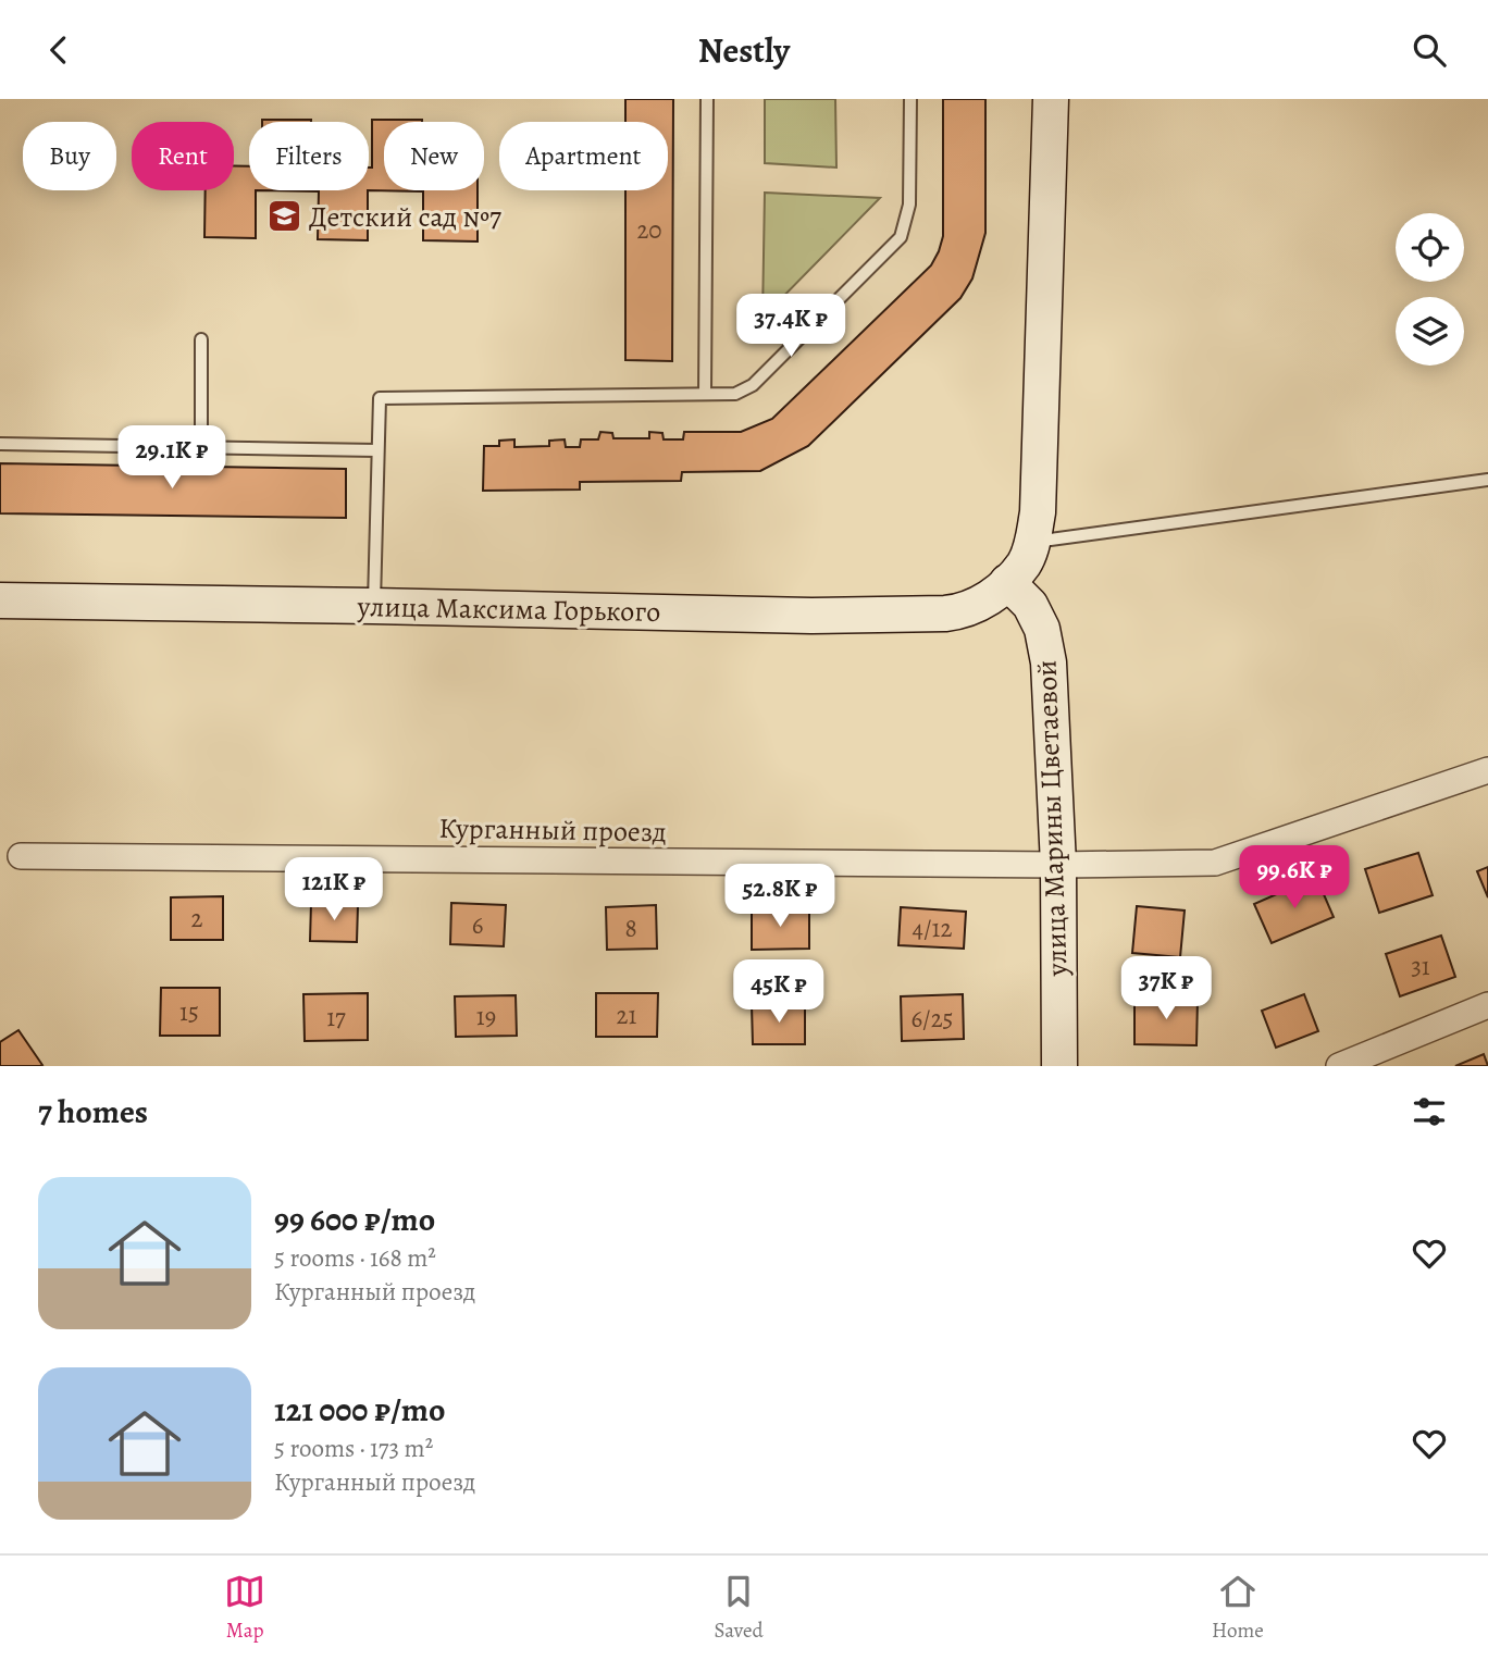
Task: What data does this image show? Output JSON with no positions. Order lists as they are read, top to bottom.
{
  "streets": {
    "main road": ["улица Максима Горького", "улица Марины Цветаевой"],
    "street": ["Курганный проезд"]
  },
  "crossings": [
    ["улица Максима Горького", "улица Марины Цветаевой"],
    ["улица Марины Цветаевой", "Курганный проезд"]
  ],
  "places": {
    "school or university": ["Детский сад №7"]
  },
  "house_numbers": [
    "20",
    "2",
    "6",
    "8",
    "4/12",
    "31",
    "15",
    "21",
    "19",
    "17",
    "6/25"
  ],
  "page": {
    "header": "Nestly",
    "chip": [
      "Buy",
      "Rent",
      "Filters",
      "New",
      "Apartment"
    ],
    "price": [
      "37.4K ₽",
      "29.1K ₽",
      "99.6K ₽",
      "121K ₽",
      "52.8K ₽",
      "37K ₽",
      "45K ₽"
    ],
    "heading": "7 homes",
    "list": [
      {
        "name": "99 600 ₽/mo",
        "note": "5 rooms · 168 m² · Курганный проезд"
      },
      {
        "name": "121 000 ₽/mo",
        "note": "5 rooms · 173 m² · Курганный проезд"
      }
    ],
    "tabs": ["Map", "Saved", "Home"]
  }
}
